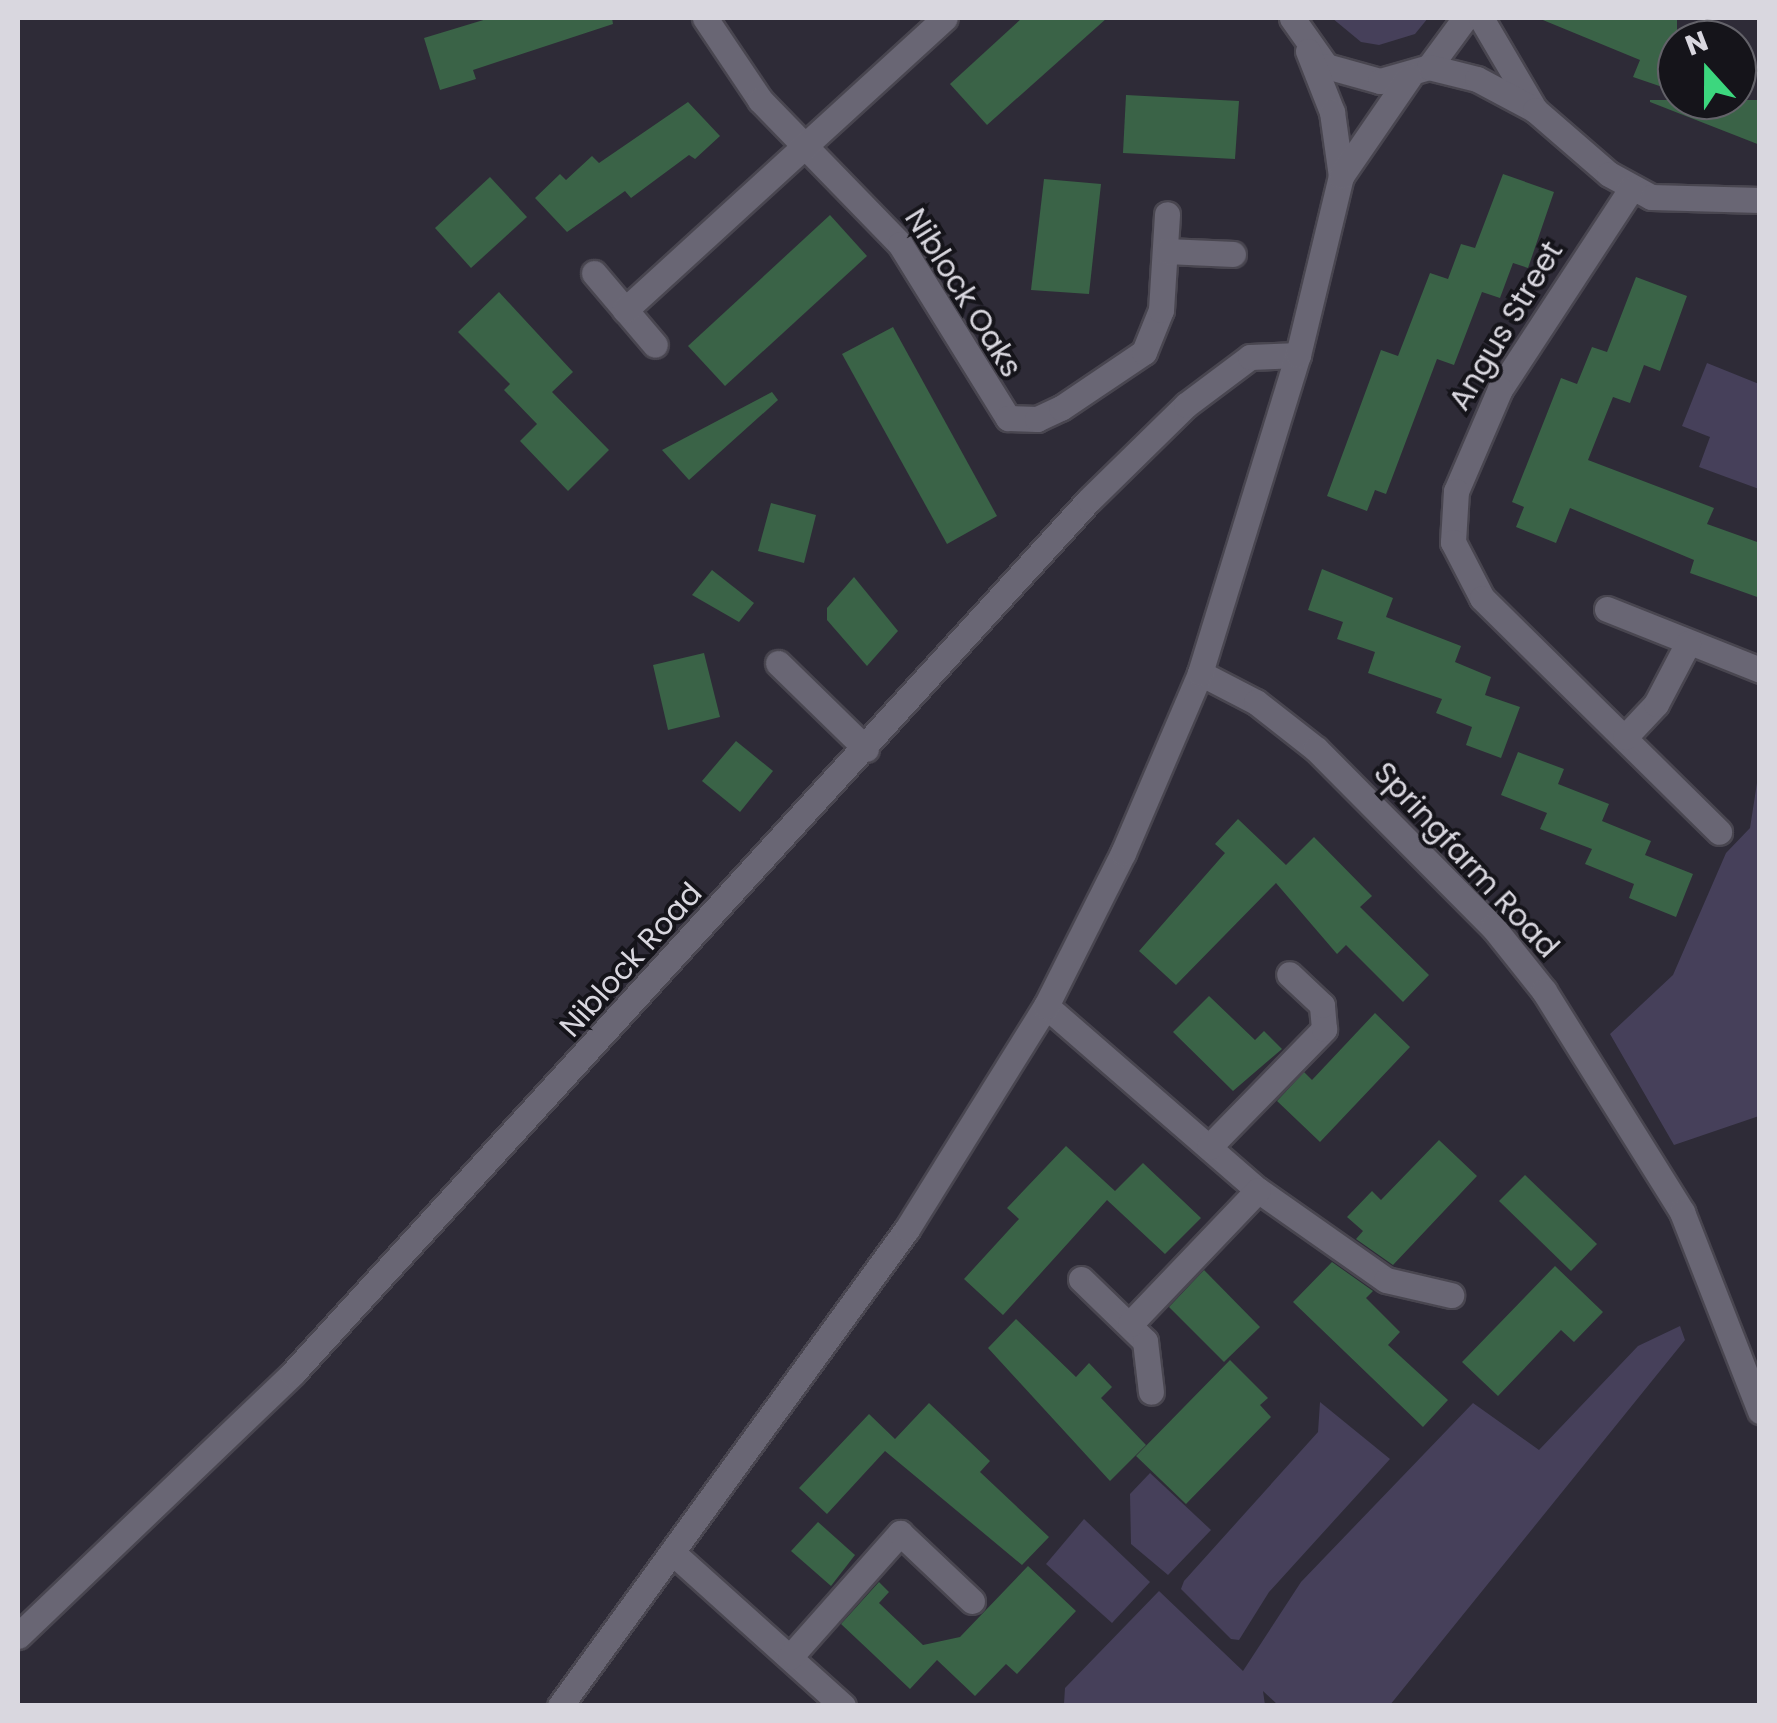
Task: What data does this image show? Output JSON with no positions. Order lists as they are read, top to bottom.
{
  "streets": {
    "street": [
      "Niblock Oaks",
      "Angus Street",
      "Springfarm Road",
      "Niblock Road"
    ]
  },
  "north": "top"
}
